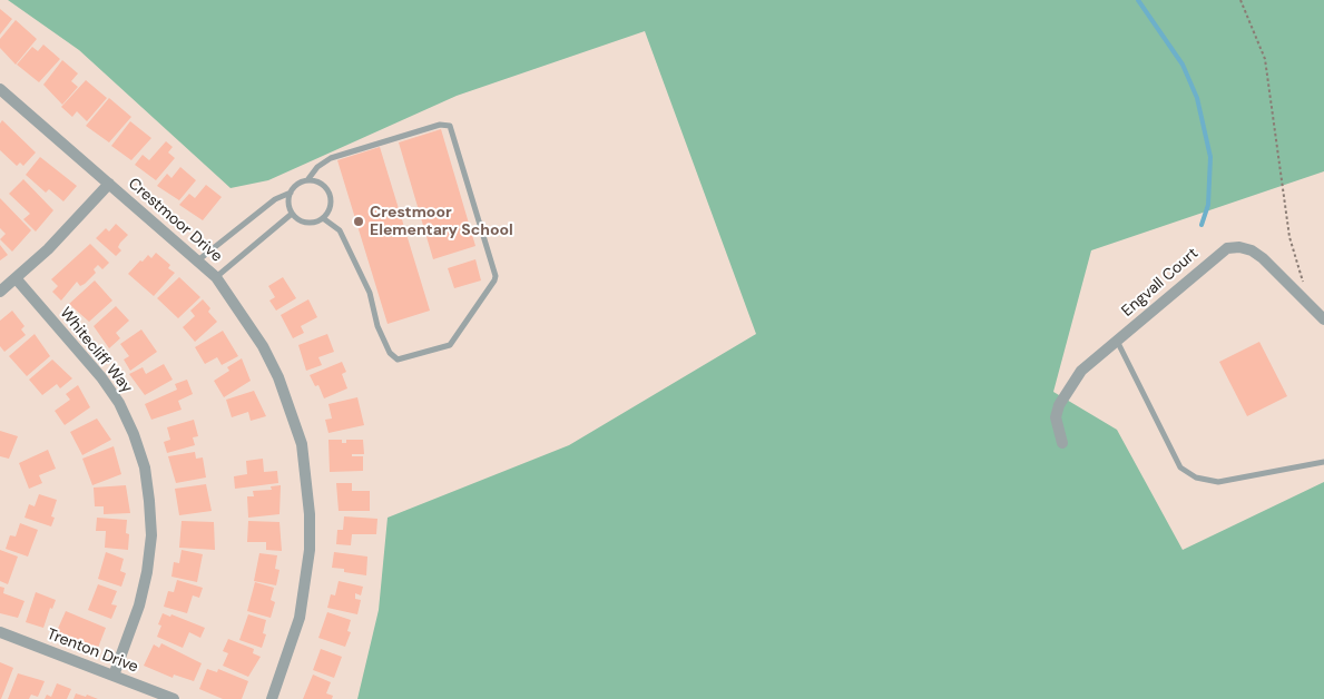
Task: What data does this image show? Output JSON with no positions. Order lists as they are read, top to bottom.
{
  "streets": {
    "street": [
      "Crestmoor Drive",
      "Engvall Court",
      "Whitecliff Way",
      "Trenton Drive"
    ]
  },
  "crossings": [
    ["Whitecliff Way", "Trenton Drive"]
  ],
  "places": ["Crestmoor Elementary School"]
}
